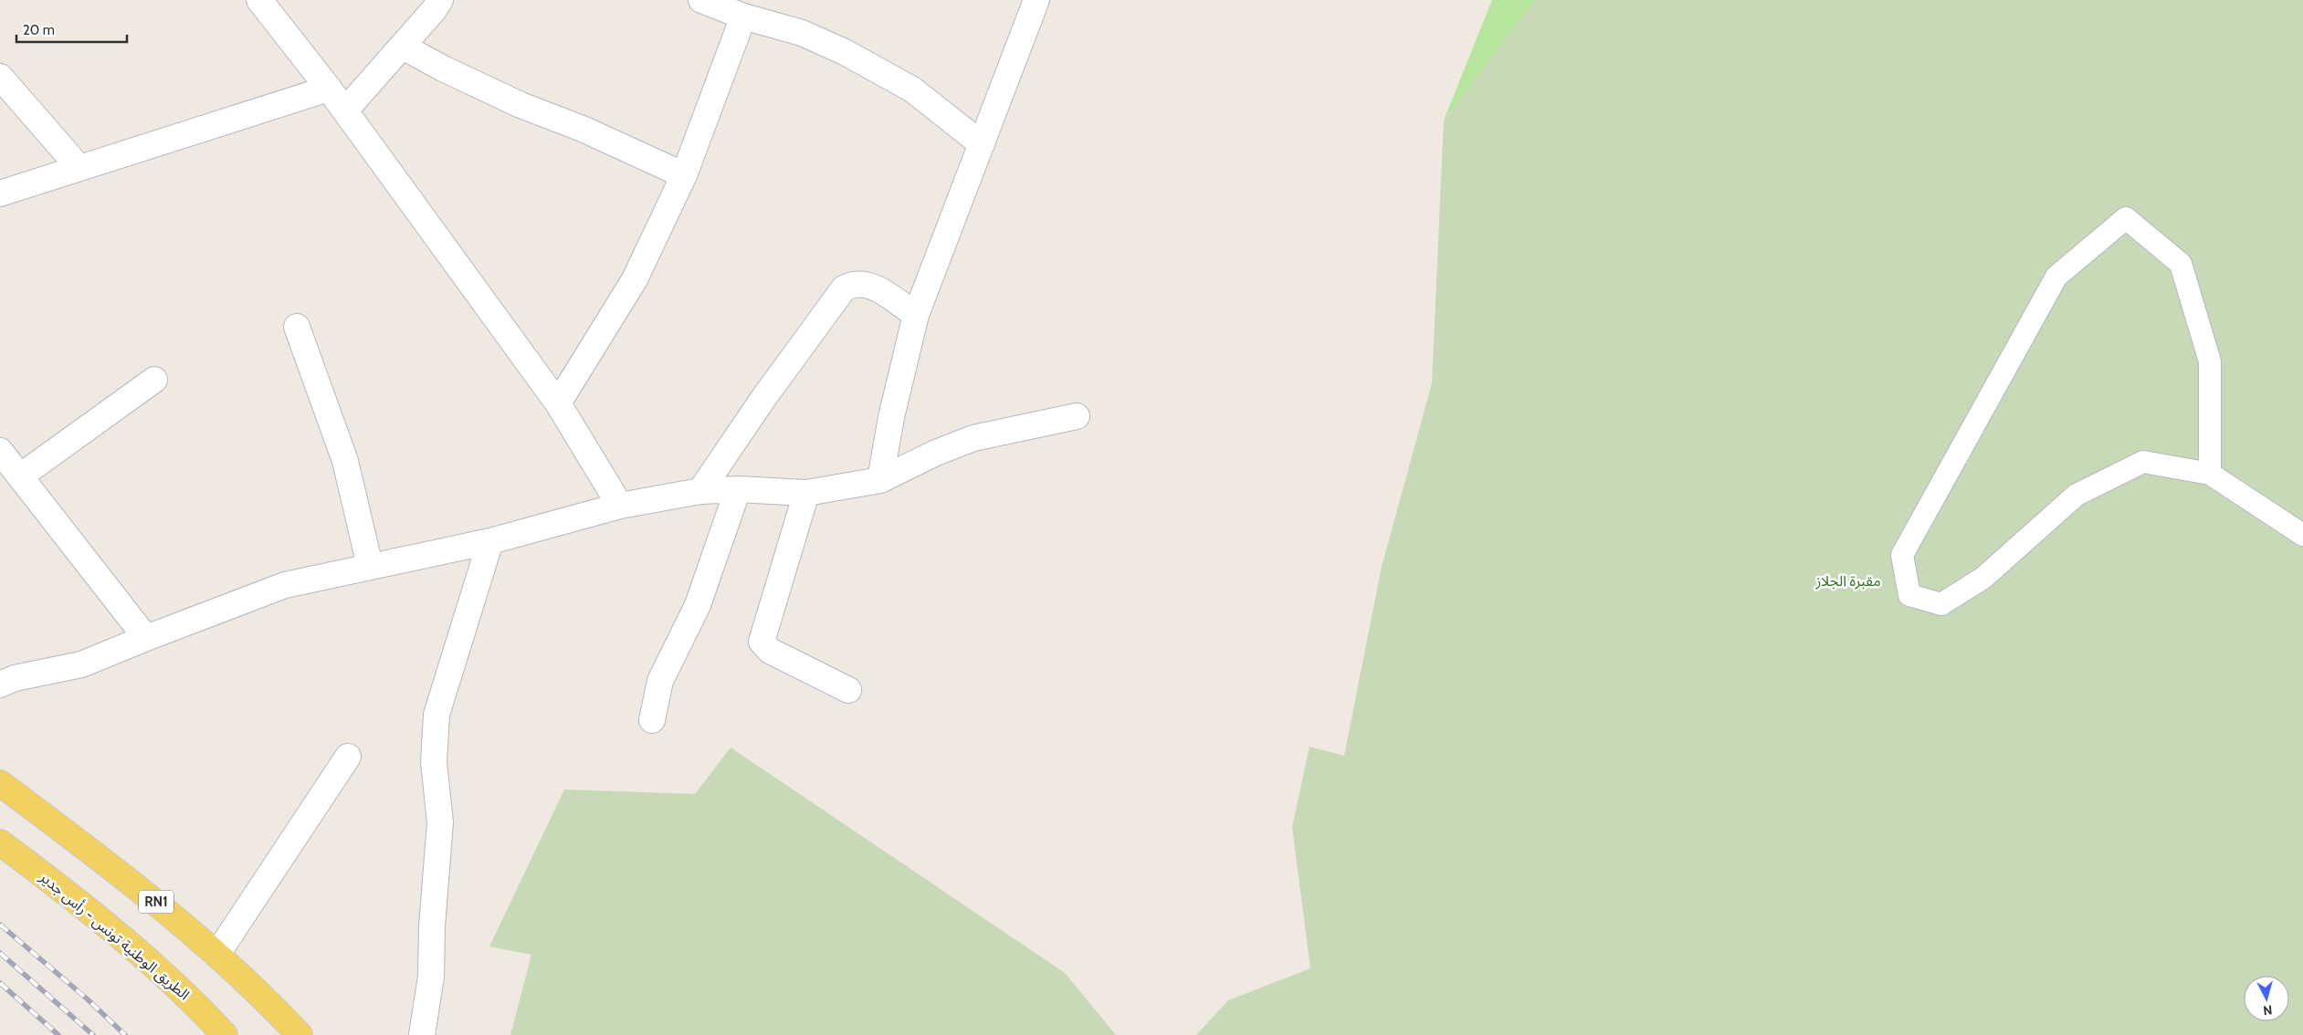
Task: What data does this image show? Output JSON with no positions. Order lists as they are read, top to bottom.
{
  "streets": {
    "main road": ["RN1", "الطريق الوطنية تونس - رأس جدير"]
  },
  "parks": ["مقبرة الجلاز"],
  "scale_bar": "20 m",
  "north": "bottom"
}
